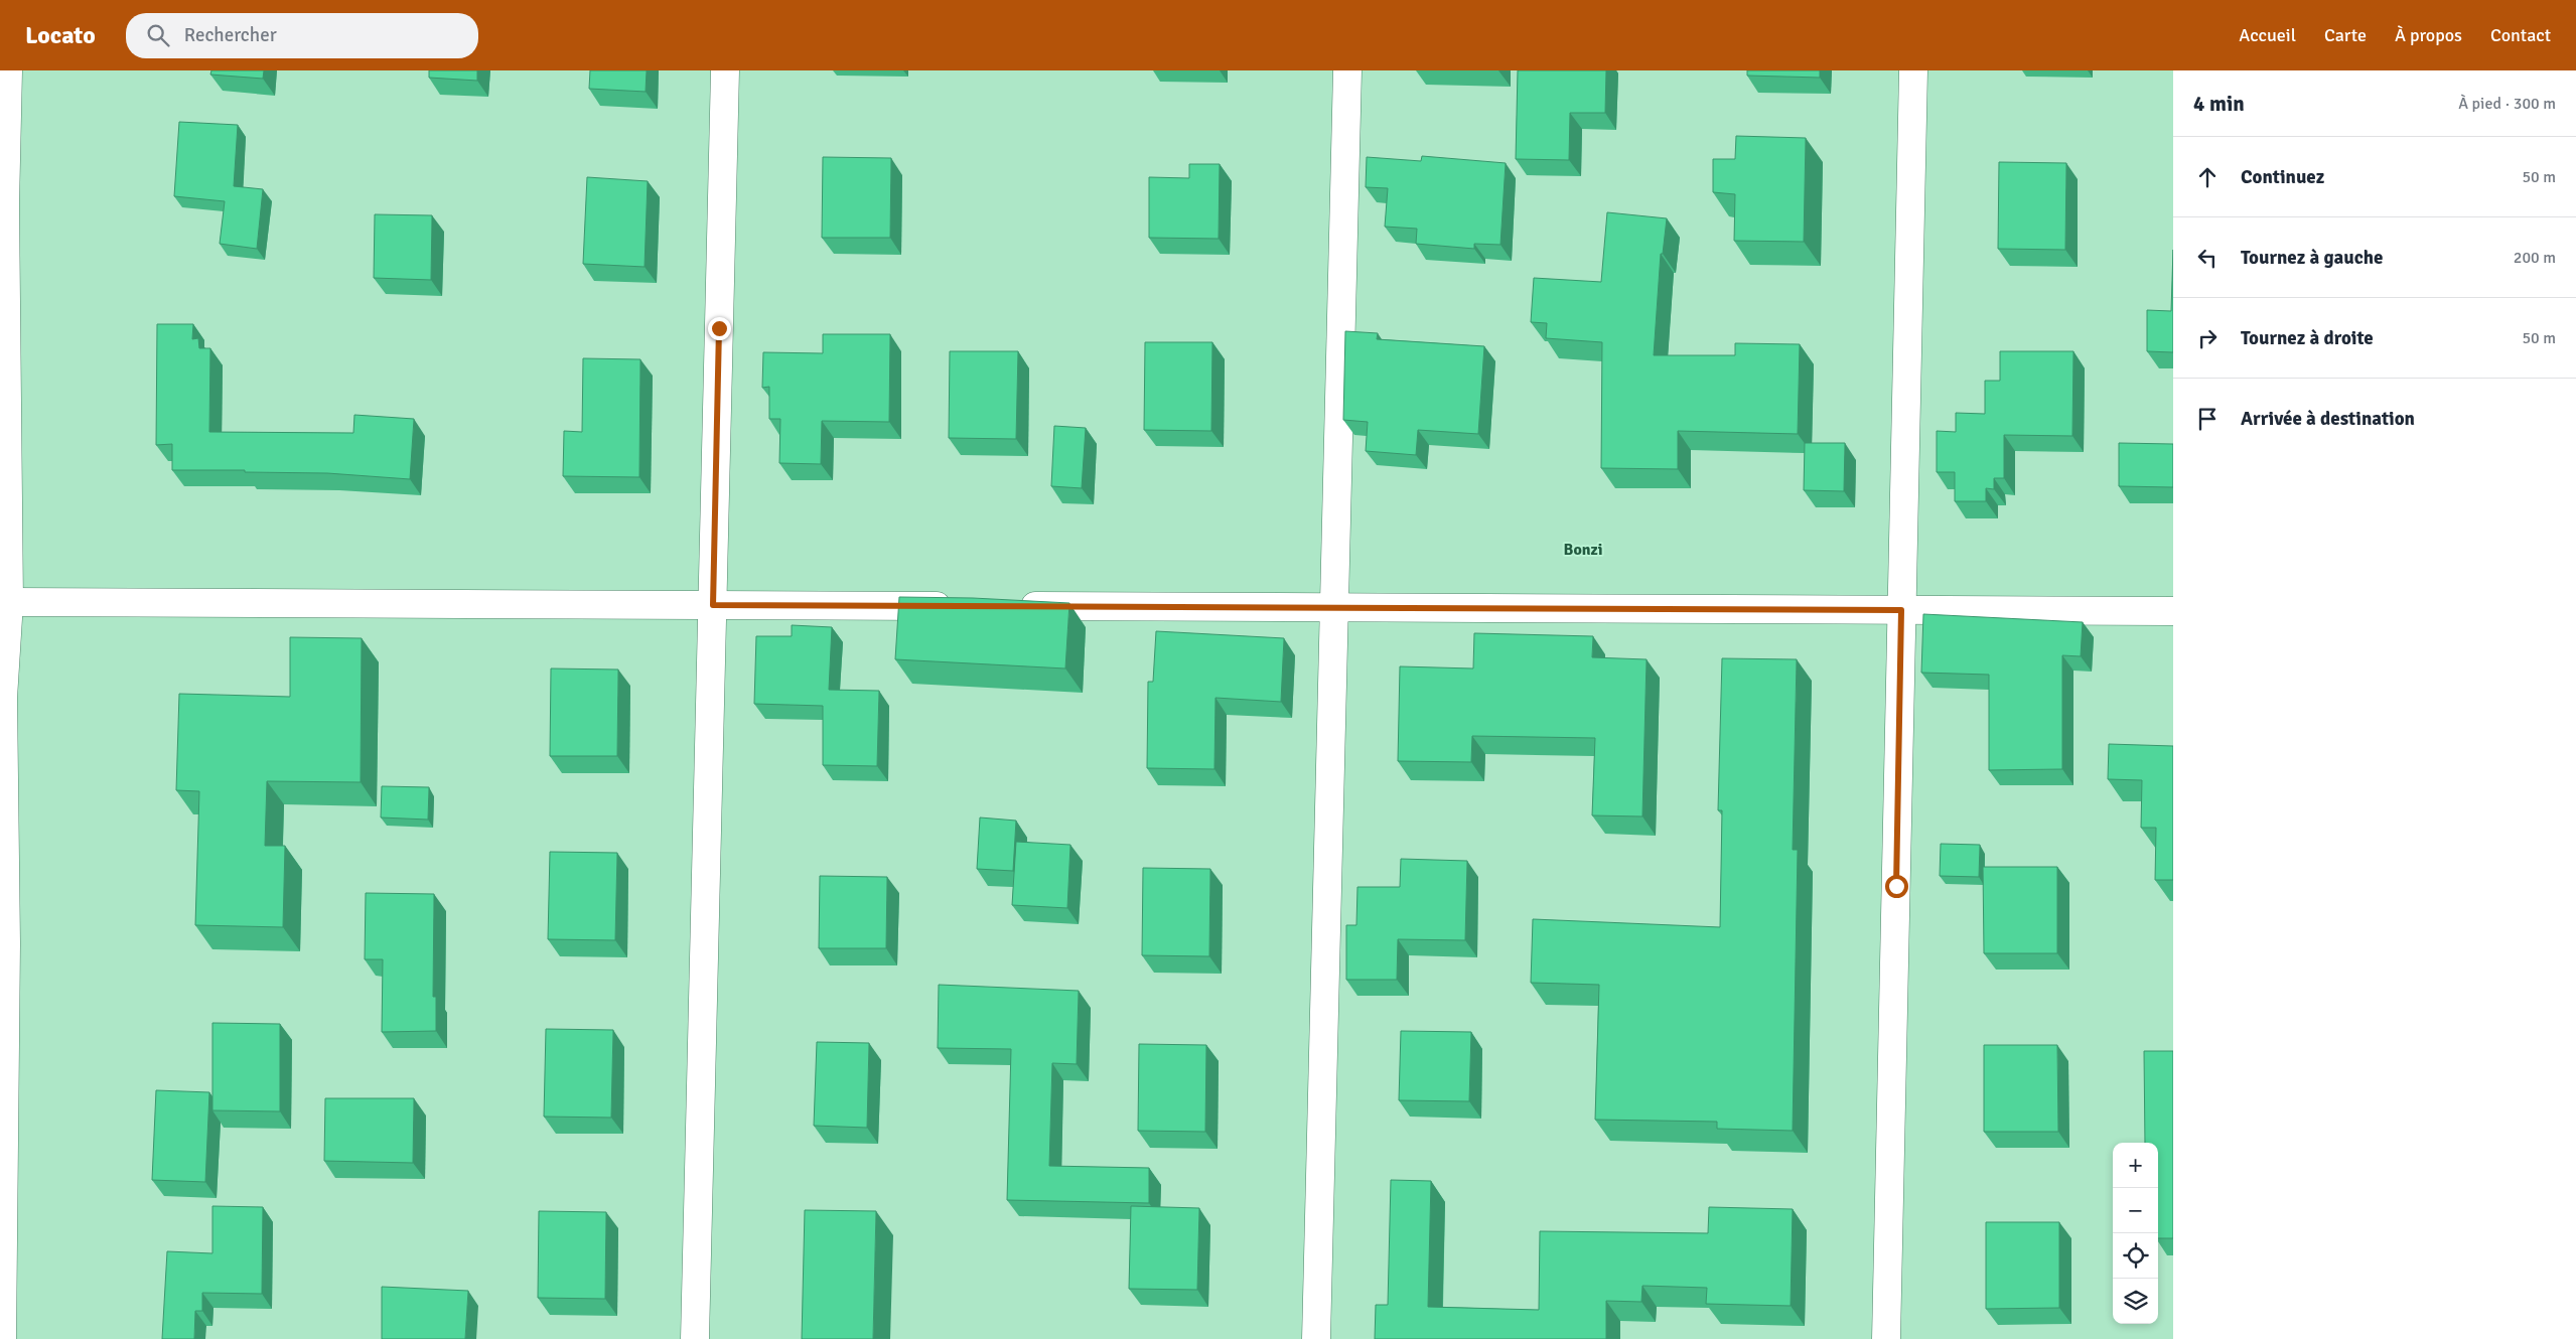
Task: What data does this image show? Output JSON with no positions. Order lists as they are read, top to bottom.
{
  "districts": ["Bonzi"],
  "page": {
    "header": "Locato",
    "search": "Rechercher",
    "nav": [
      "Accueil",
      "Carte",
      "À propos",
      "Contact"
    ],
    "heading": ["4 min", "À pied · 300 m"],
    "list": [
      ["Continuez", "50 m"],
      ["Tournez à gauche", "200 m"],
      ["Tournez à droite", "50 m"],
      "Arrivée à destination"
    ],
    "map_buttons": ["+", "−"]
  }
}
